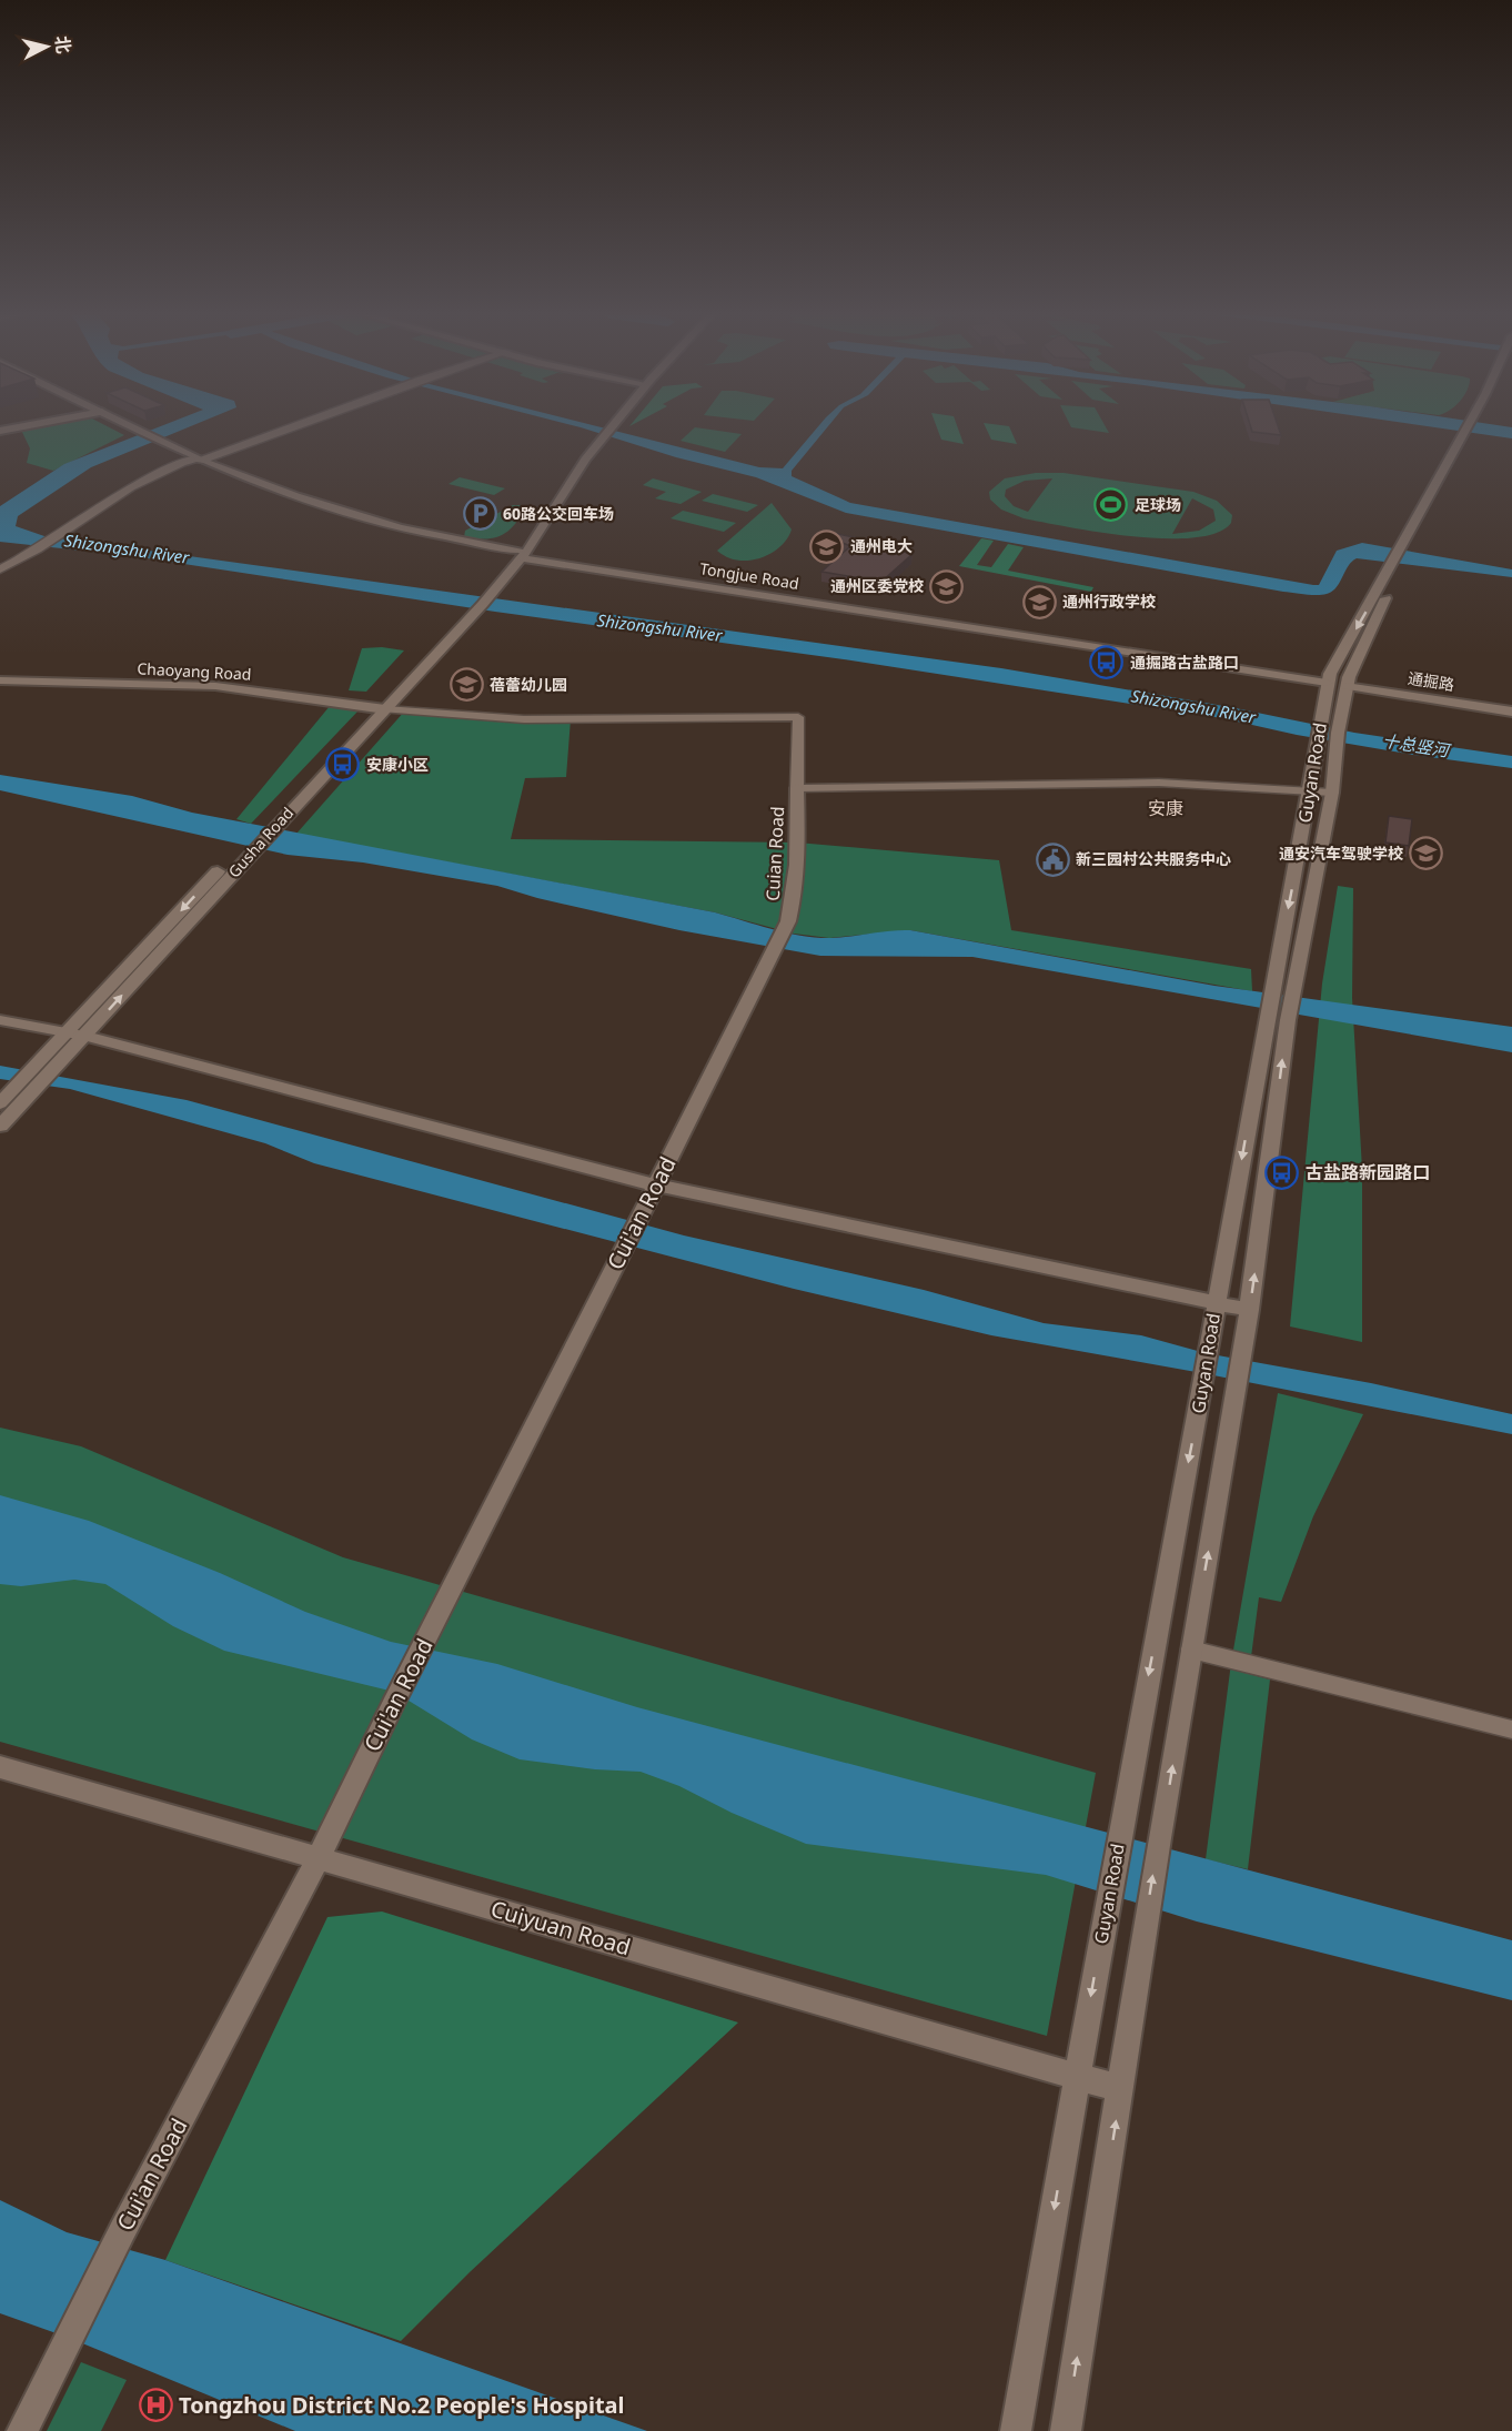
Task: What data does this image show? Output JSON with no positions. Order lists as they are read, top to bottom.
{
  "streets": {
    "street": [
      "Tongjue Road",
      "Chaoyang Road",
      "通掘路",
      "Guyan Road",
      "Gusha Road",
      "Cuian Road",
      "Cui'an Road",
      "Cuiyuan Road"
    ]
  },
  "crossings": [
    ["Tongjue Road", "通掘路"],
    ["Tongjue Road", "Guyan Road"],
    ["Tongjue Road", "Gusha Road"],
    ["Chaoyang Road", "Gusha Road"],
    ["通掘路", "Guyan Road"],
    ["Guyan Road", "Cuiyuan Road"],
    ["Cuian Road", "Cui'an Road"],
    ["Cui'an Road", "Cuiyuan Road"]
  ],
  "districts": ["安康"],
  "water": ["Shizongshu River", "十总竖河"],
  "places": {
    "sports": ["足球场"],
    "parking": ["60路公交回车场"],
    "school or university": [
      "通州电大",
      "通州区委党校",
      "通州行政学校",
      "蓓蕾幼儿园",
      "通安汽车驾驶学校"
    ],
    "bus stop": ["通掘路古盐路口", "安康小区", "古盐路新园路口"],
    "public building": ["新三园村公共服务中心"],
    "hospital": ["Tongzhou District No.2 People's Hospital"]
  },
  "north": "right"
}
